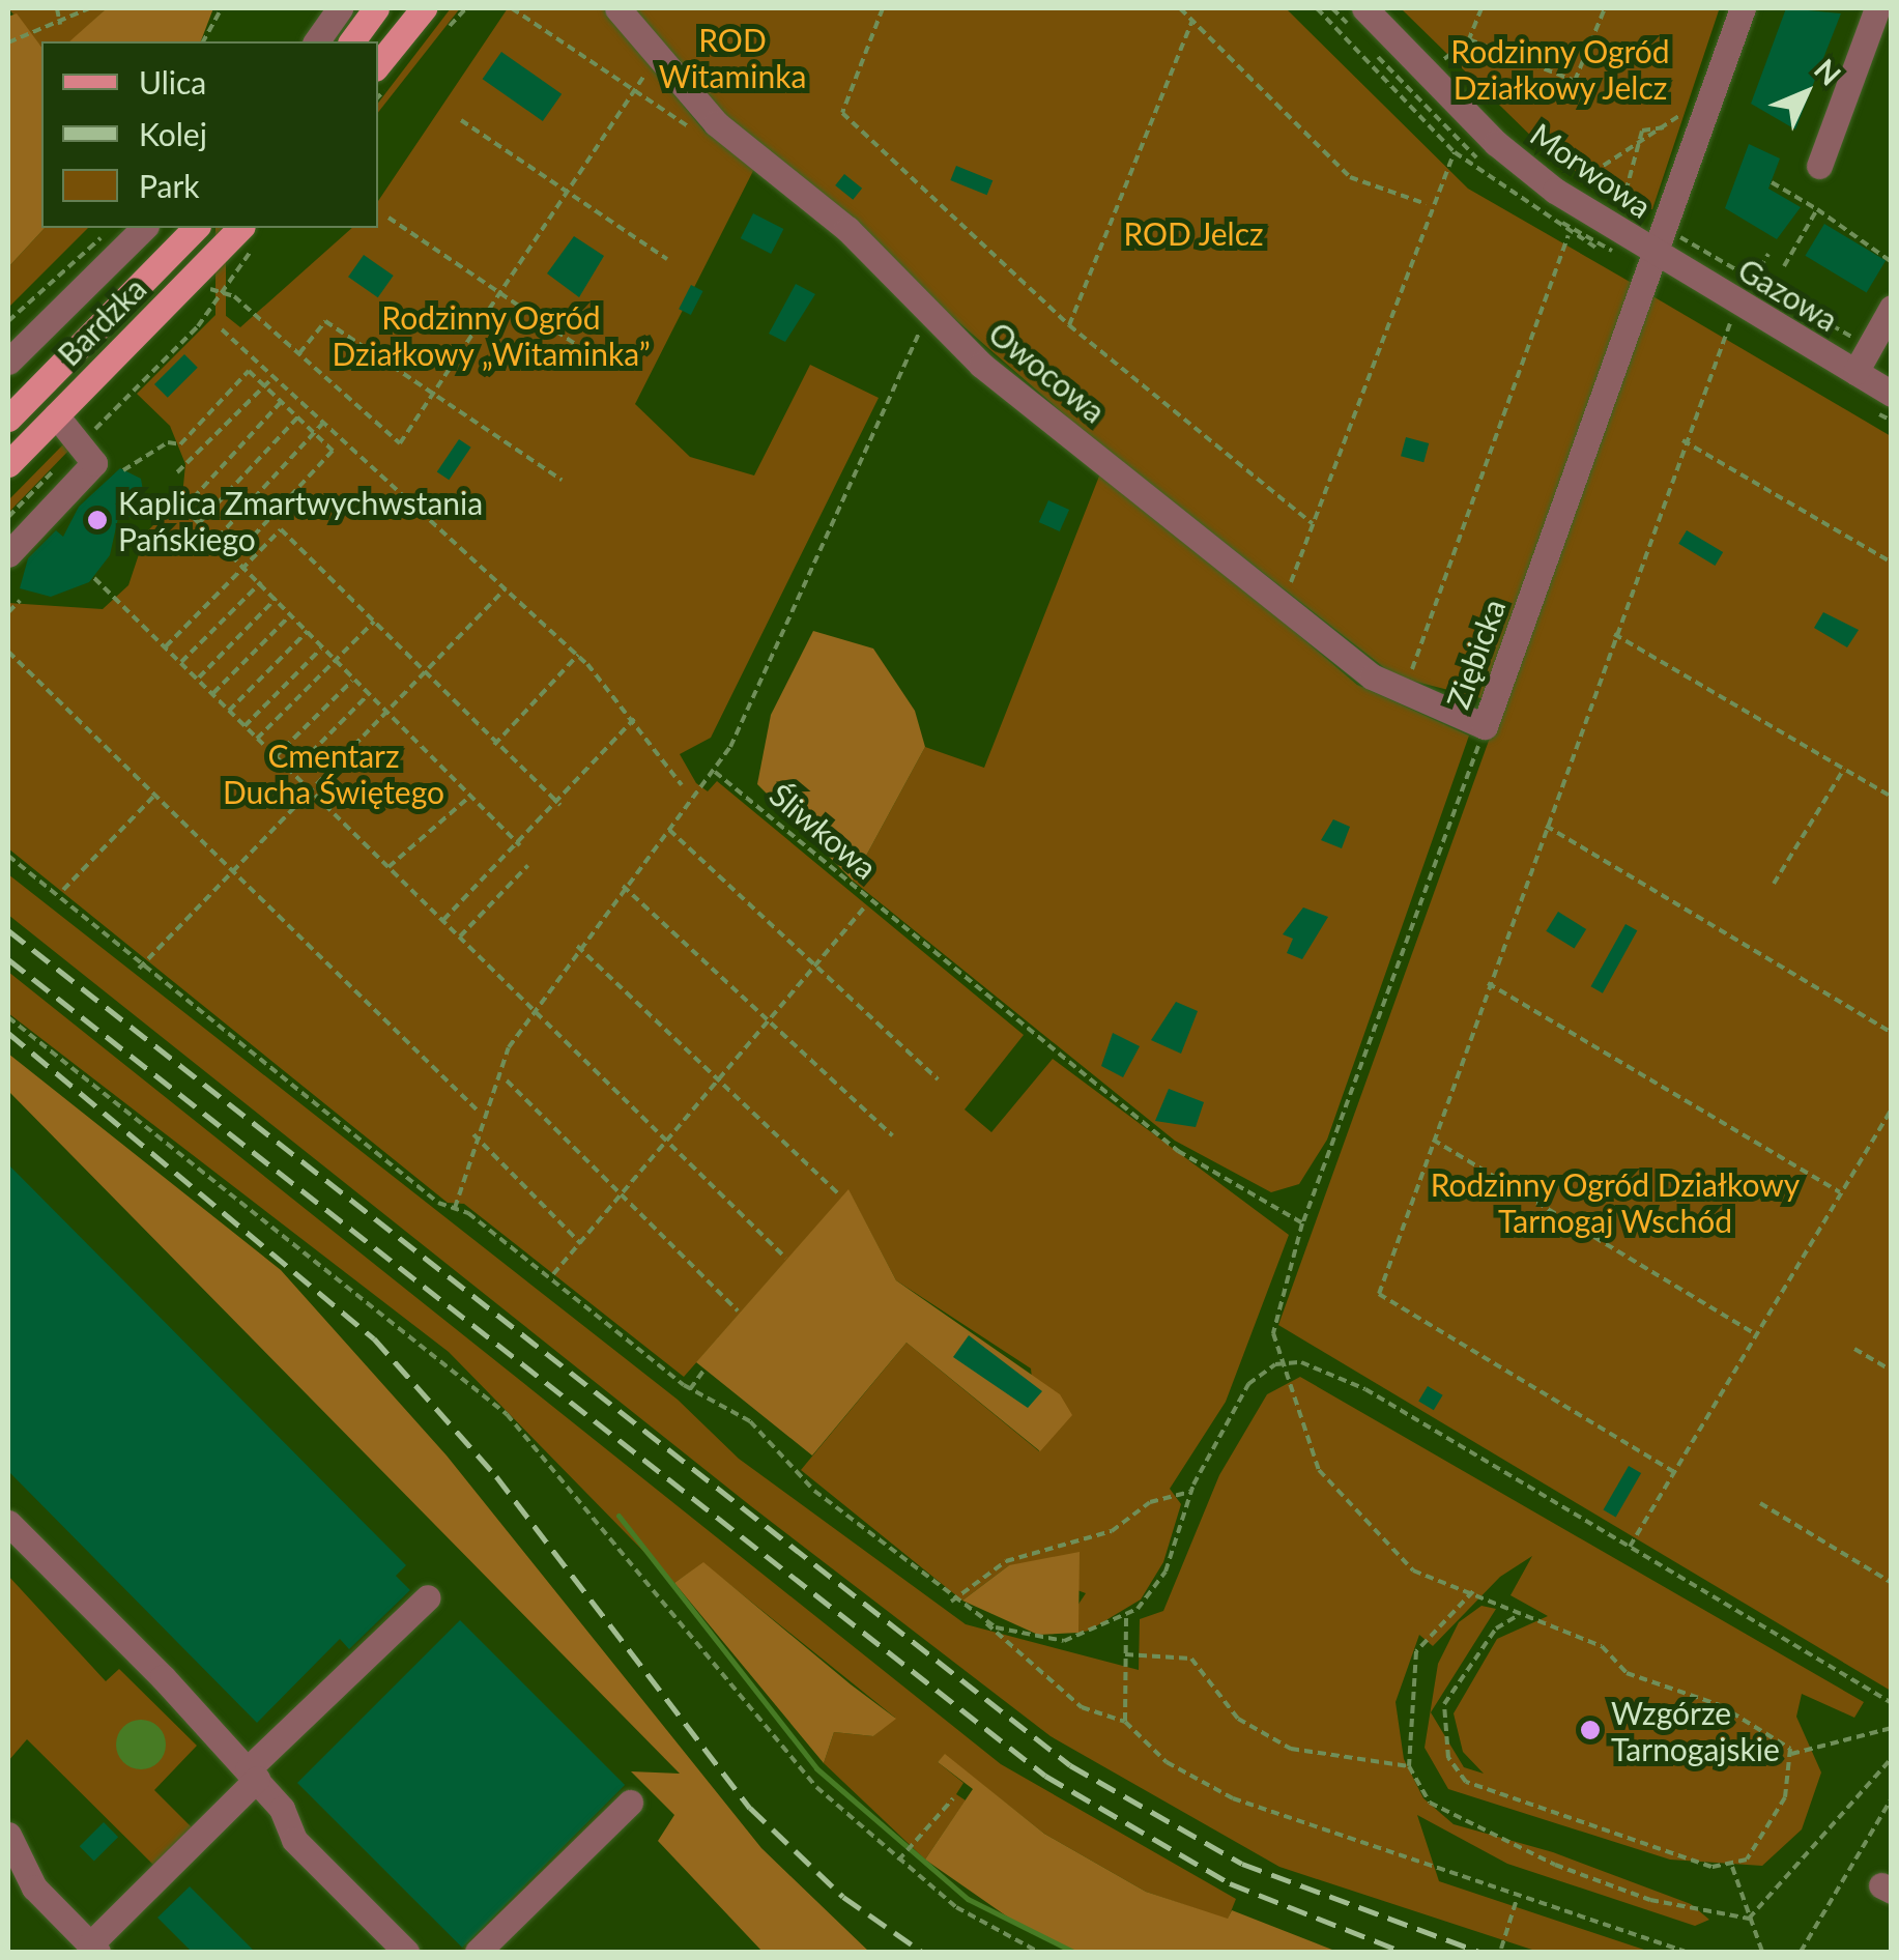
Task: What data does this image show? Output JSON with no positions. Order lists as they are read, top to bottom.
{
  "streets": {
    "main road": ["Bardzka"],
    "street": [
      "Morwowa",
      "Gazowa",
      "Owocowa",
      "Ziębicka"
    ],
    "path": ["Śliwkowa"]
  },
  "crossings": [
    ["Morwowa", "Gazowa"],
    ["Morwowa", "Ziębicka"],
    ["Gazowa", "Ziębicka"],
    ["Owocowa", "Ziębicka"],
    ["Ziębicka", "Śliwkowa"]
  ],
  "parks": [
    "ROD Witaminka",
    "Rodzinny Ogród Działkowy Jelcz",
    "ROD Jelcz",
    "Rodzinny Ogród Działkowy „Witaminka”",
    "Cmentarz Ducha Świętego",
    "Rodzinny Ogród Działkowy Tarnogaj Wschód"
  ],
  "places": ["Kaplica Zmartwychwstania Pańskiego", "Wzgórze Tarnogajskie"],
  "legend": ["Ulica", "Kolej", "Park"],
  "north": "top right"
}
